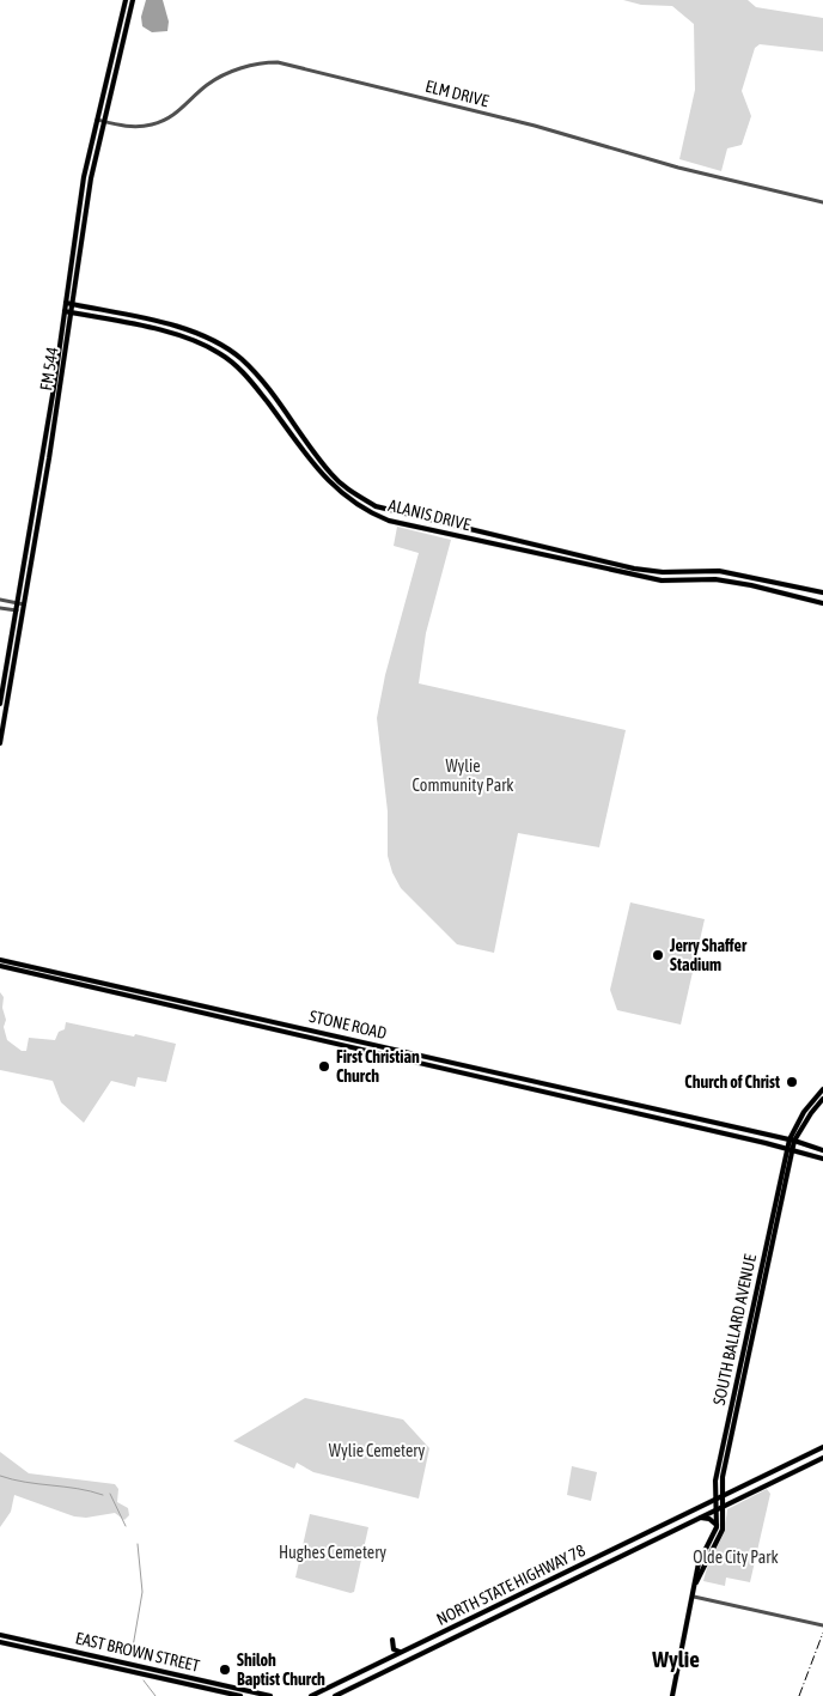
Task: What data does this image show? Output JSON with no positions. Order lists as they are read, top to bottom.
{
  "streets": {
    "main road": [
      "FM 544",
      "ALANIS DRIVE",
      "STONE ROAD",
      "SOUTH BALLARD AVENUE",
      "NORTH STATE HIGHWAY 78",
      "EAST BROWN STREET"
    ],
    "street": ["ELM DRIVE"]
  },
  "crossings": [
    ["ELM DRIVE", "FM 544"],
    ["FM 544", "ALANIS DRIVE"],
    ["STONE ROAD", "SOUTH BALLARD AVENUE"],
    ["SOUTH BALLARD AVENUE", "NORTH STATE HIGHWAY 78"]
  ],
  "districts": ["Wylie"],
  "parks": [
    "Wylie Community Park",
    "Wylie Cemetery",
    "Hughes Cemetery",
    "Olde City Park"
  ],
  "places": [
    "Jerry Shaffer Stadium",
    "First Christian Church",
    "Church of Christ",
    "Shiloh Baptist Church"
  ]
}
